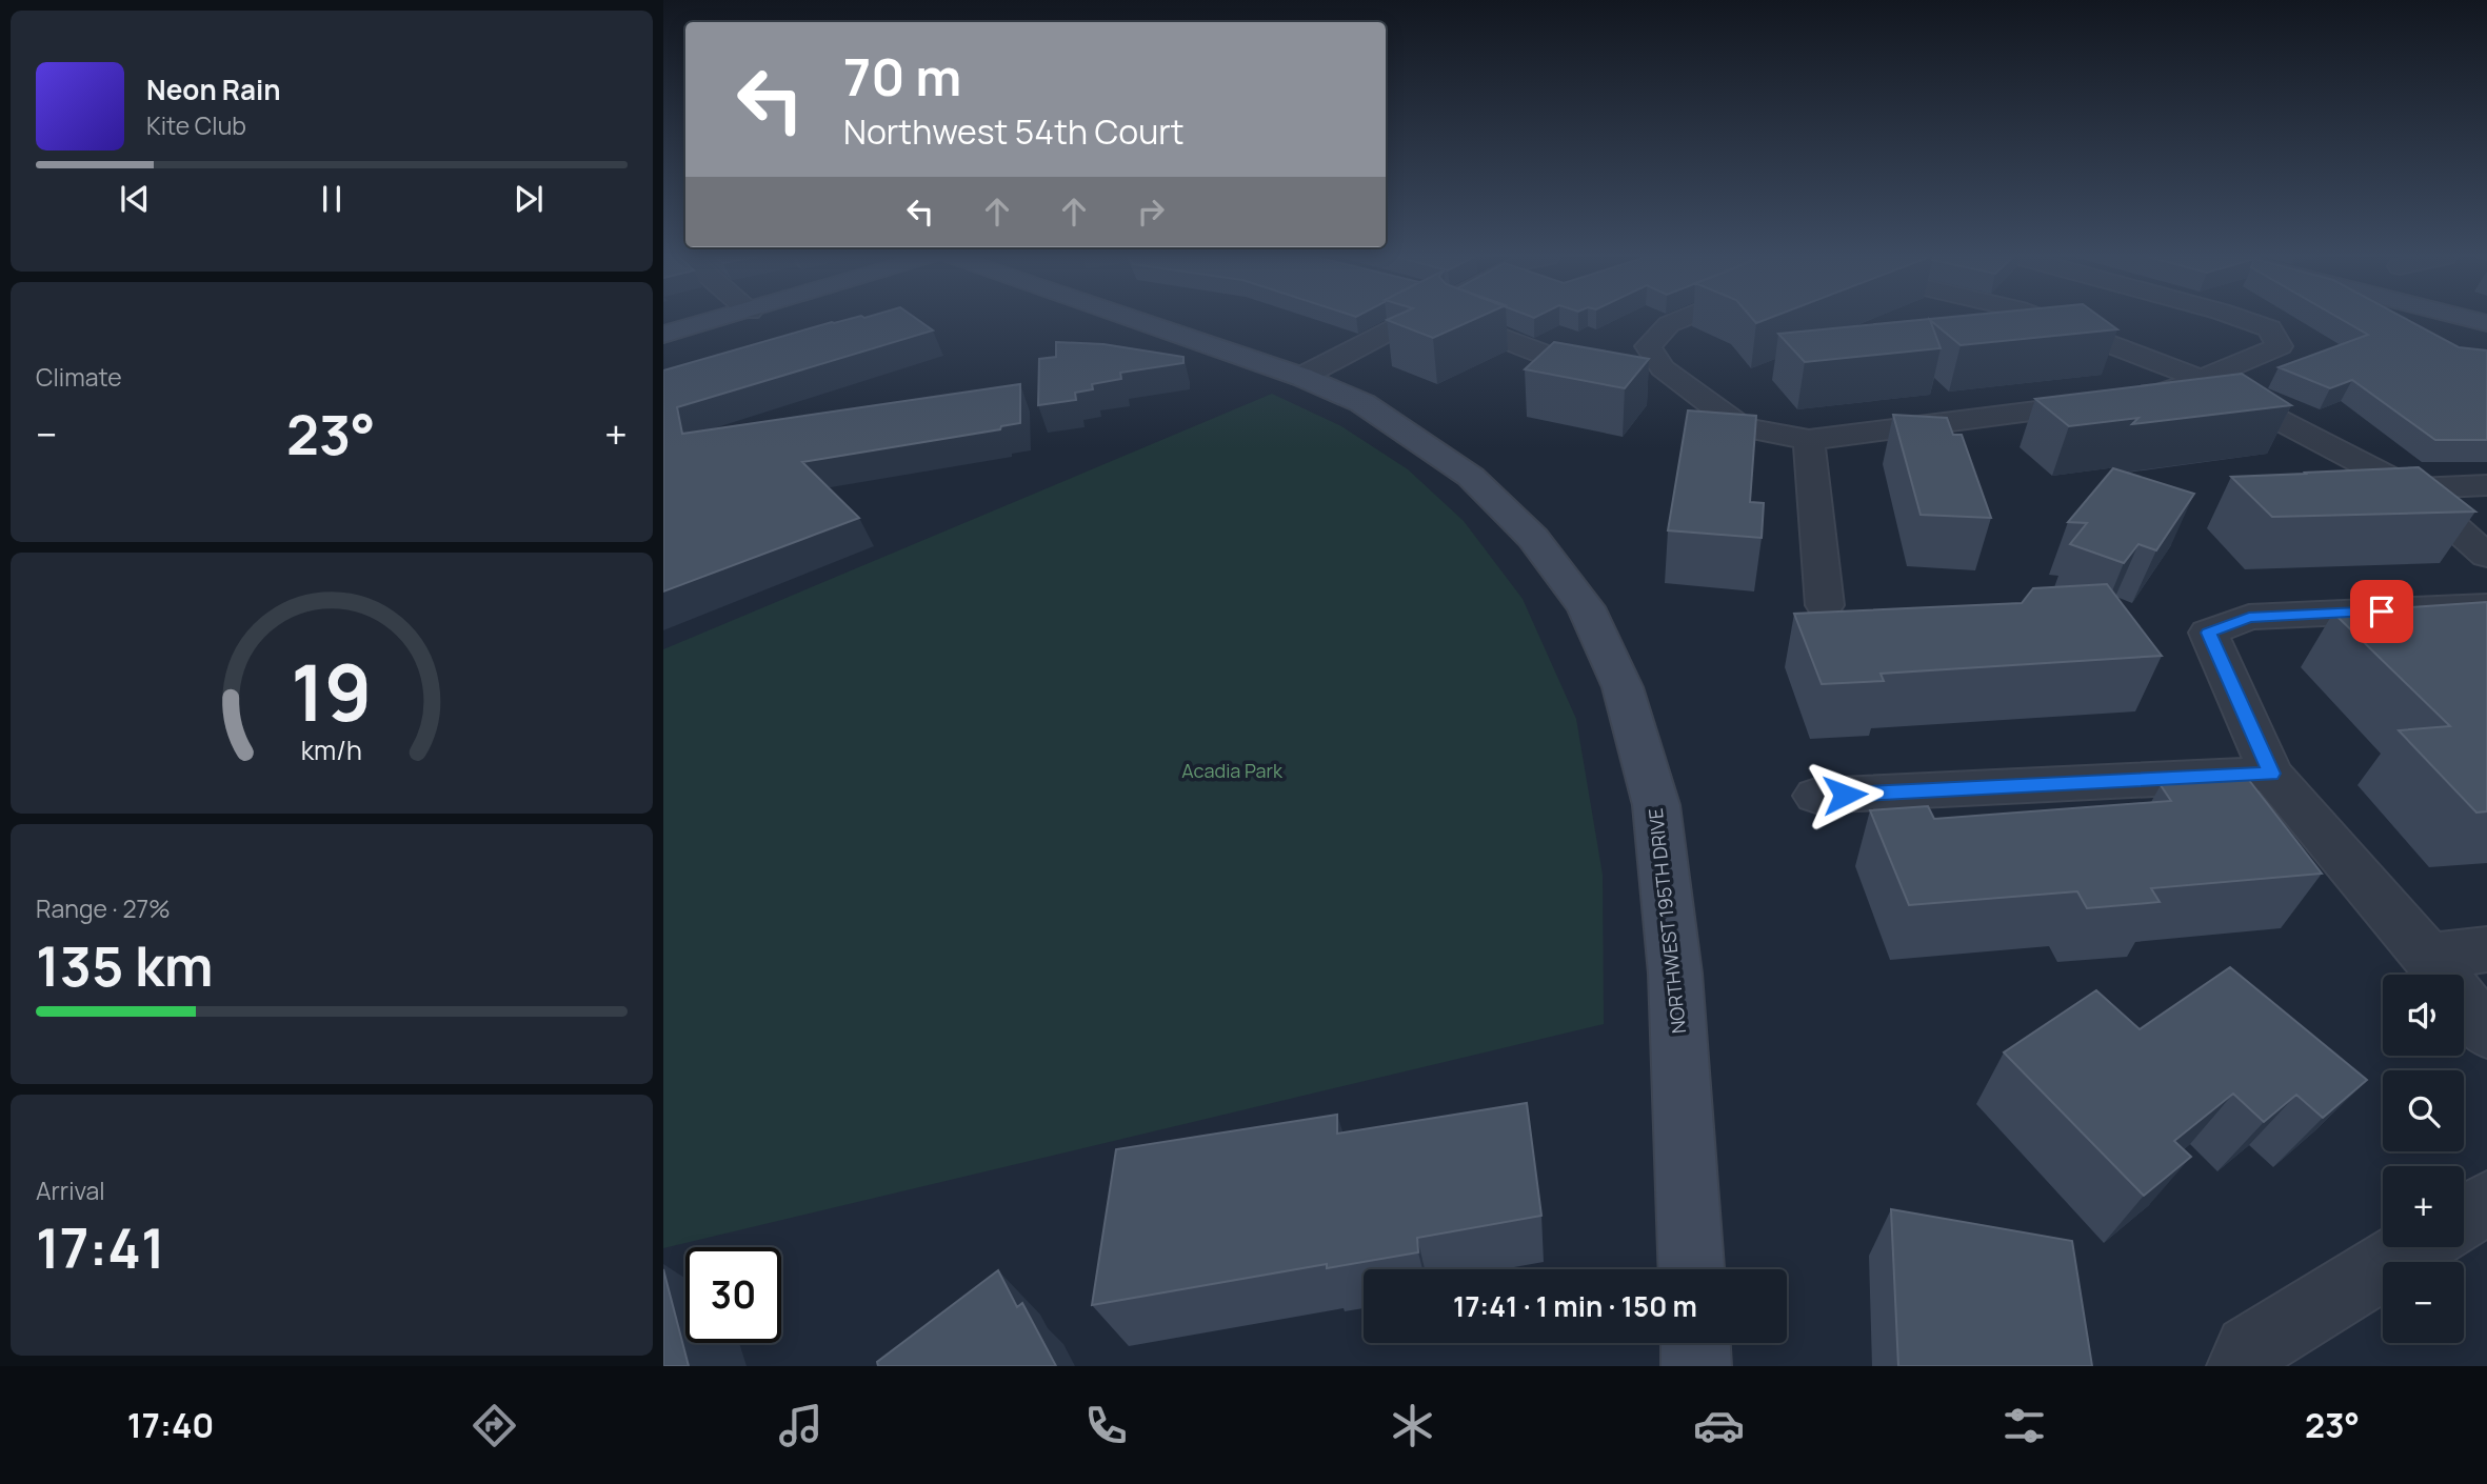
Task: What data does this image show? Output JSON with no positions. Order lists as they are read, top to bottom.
{
  "streets": {
    "street": ["NORTHWEST 195TH DRIVE"]
  },
  "parks": ["Acadia Park"],
  "page": {
    "turn": ["70 m", "Northwest 54th Court"],
    "song": ["Neon Rain", "Kite Club"],
    "tile": [
      "Climate",
      ["Range · 27%", "135 km"],
      ["Arrival", "17:41"]
    ],
    "heat": ["−", "23°", "+"],
    "map_buttons": ["+", "−"],
    "limit": "30",
    "trip": "17:41 · 1 min · 150 m",
    "tabs": ["17:40", "23°"],
    "gauge": ["19", "km/h"]
  }
}
